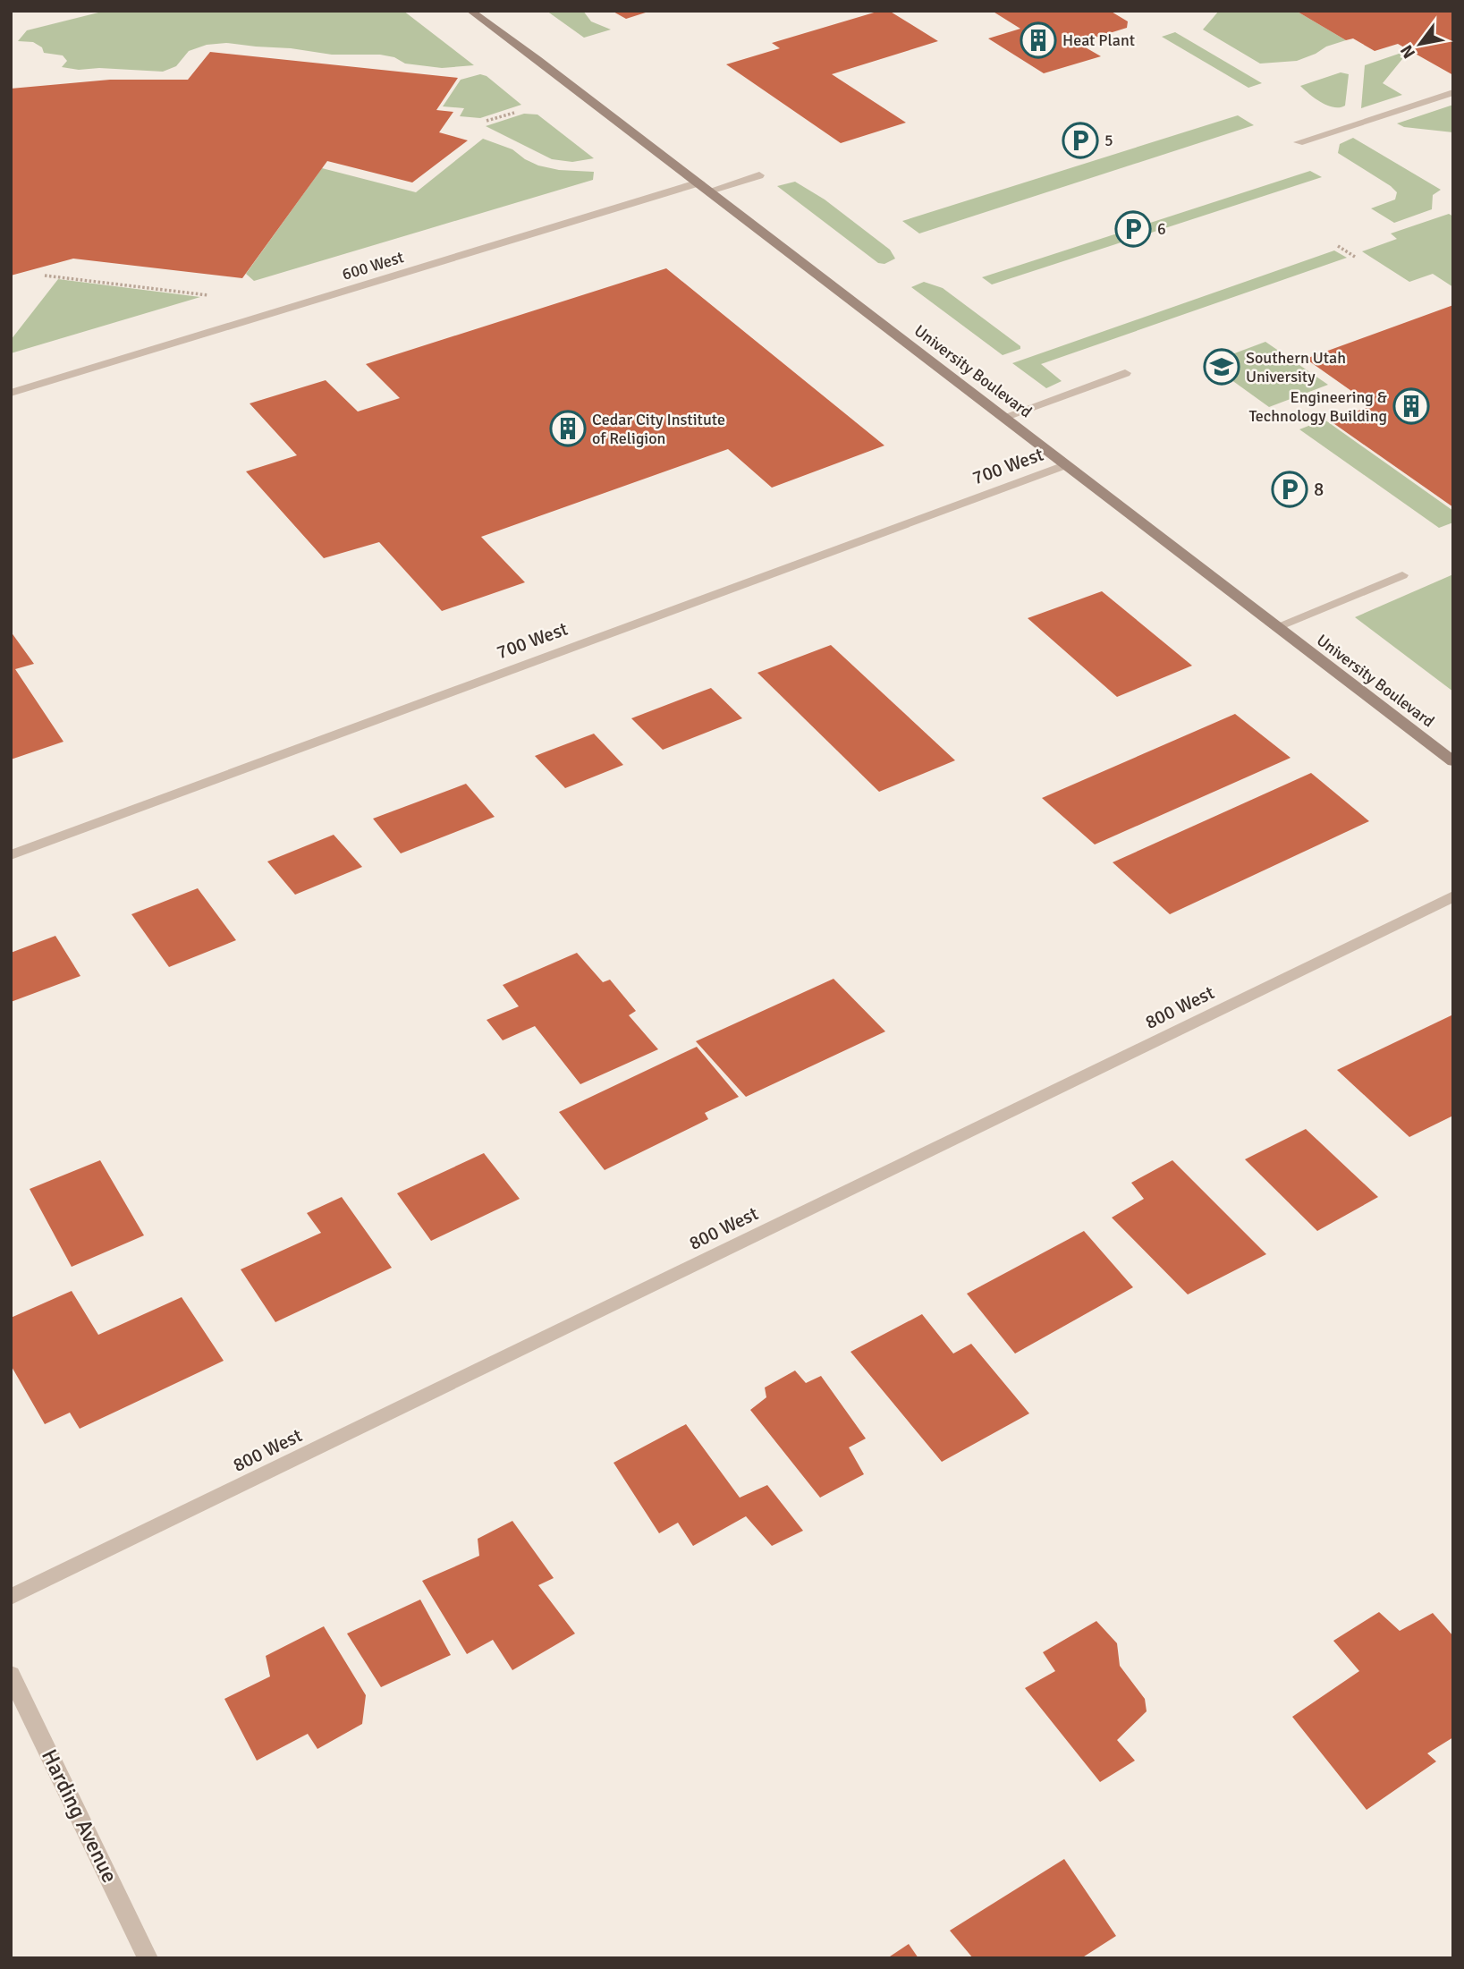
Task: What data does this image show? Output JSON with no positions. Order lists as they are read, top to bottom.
{
  "streets": {
    "main road": ["University Boulevard"],
    "street": [
      "600 West",
      "700 West",
      "800 West",
      "Harding Avenue"
    ]
  },
  "crossings": [
    ["600 West", "University Boulevard"],
    ["University Boulevard", "700 West"]
  ],
  "places": {
    "building": ["Heat Plant", "Engineering & Technology Building", "Cedar City Institute of Religion"],
    "parking": ["5", "6", "8"],
    "school or university": ["Southern Utah University"]
  },
  "north": "bottom left"
}
